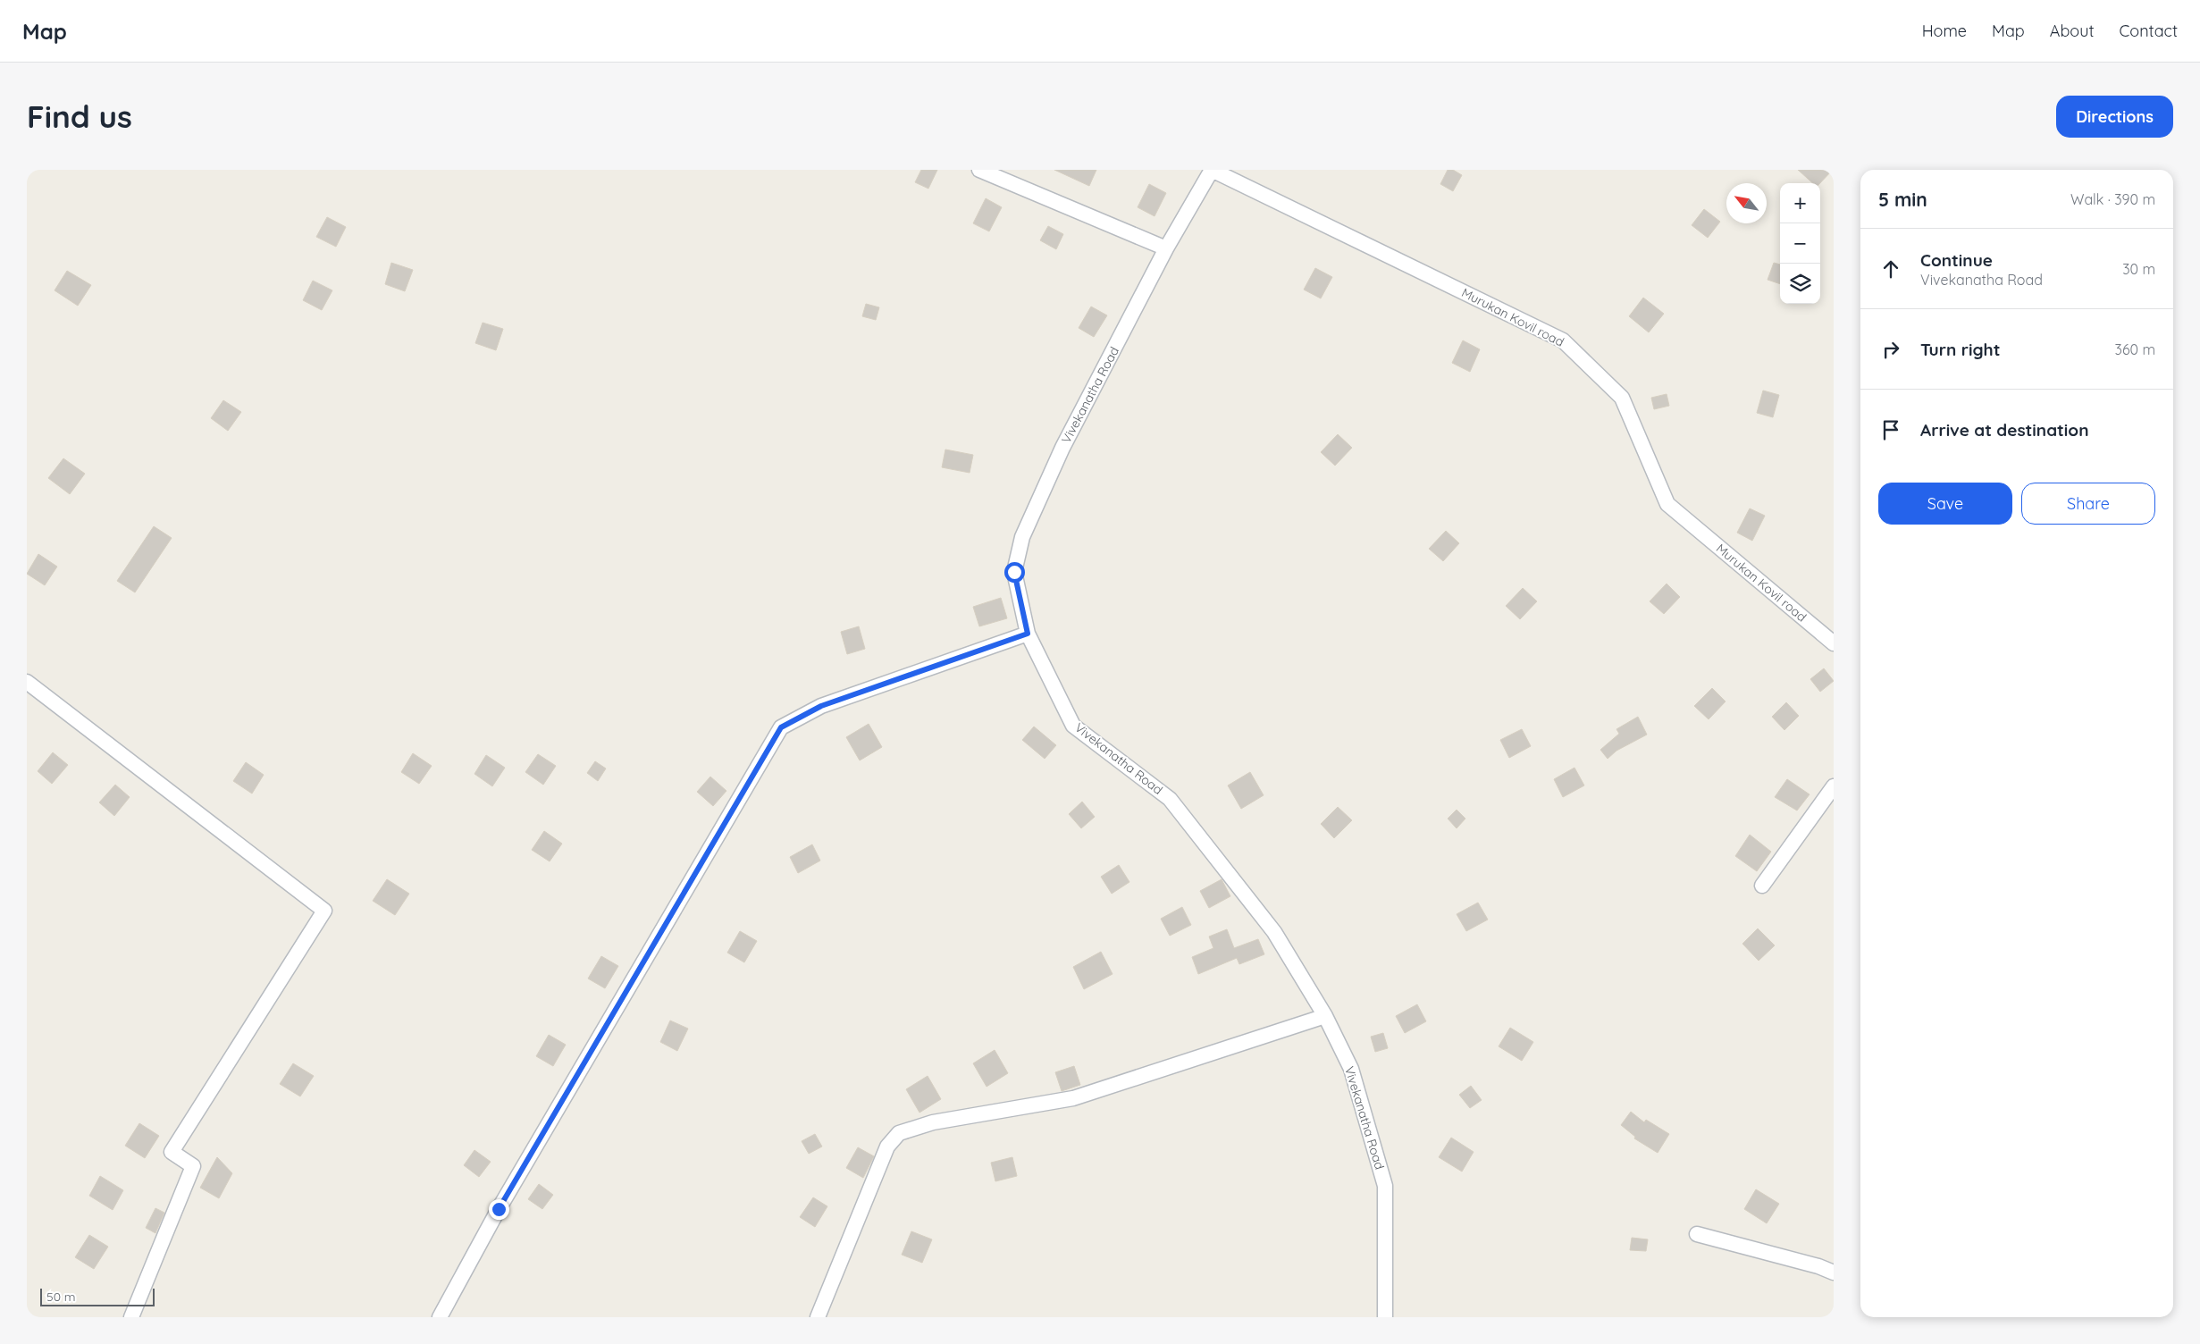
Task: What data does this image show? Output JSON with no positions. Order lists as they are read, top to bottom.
{
  "streets": {
    "street": ["Murukan Kovil road", "Vivekanatha Road"]
  },
  "crossings": [
    ["Murukan Kovil road", "Vivekanatha Road"]
  ],
  "scale_bar": "50 m",
  "north": "top left",
  "page": {
    "header": "Map",
    "nav": [
      "Home",
      "Map",
      "About",
      "Contact"
    ],
    "buttons": [
      "Directions",
      ["Save", "Share"]
    ],
    "title": "Find us",
    "heading": ["5 min", "Walk · 390 m"],
    "map_buttons": ["+", "−"],
    "list": [
      ["Continue", "Vivekanatha Road", "30 m"],
      ["Turn right", "360 m"],
      "Arrive at destination"
    ],
    "scale": "50 m"
  }
}
